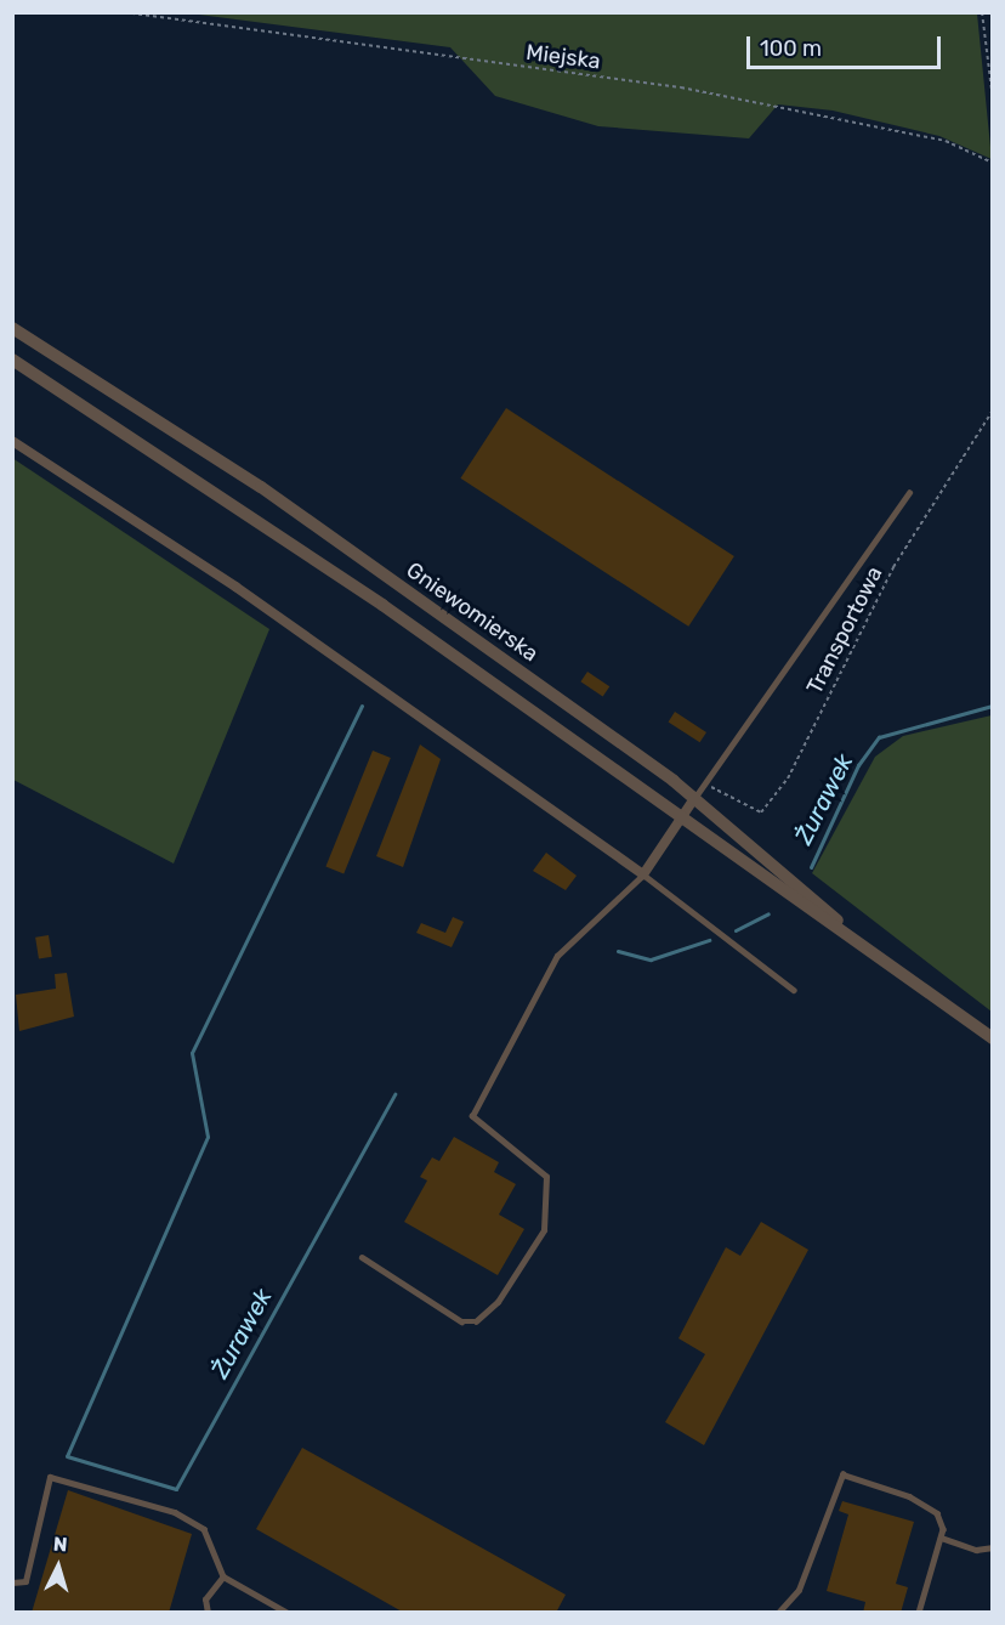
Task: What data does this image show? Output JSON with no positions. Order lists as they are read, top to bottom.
{
  "streets": {
    "street": ["Gniewomierska"],
    "path": ["Miejska", "Transportowa"]
  },
  "water": ["Żurawek"],
  "scale_bar": "100 m",
  "north": "top"
}
